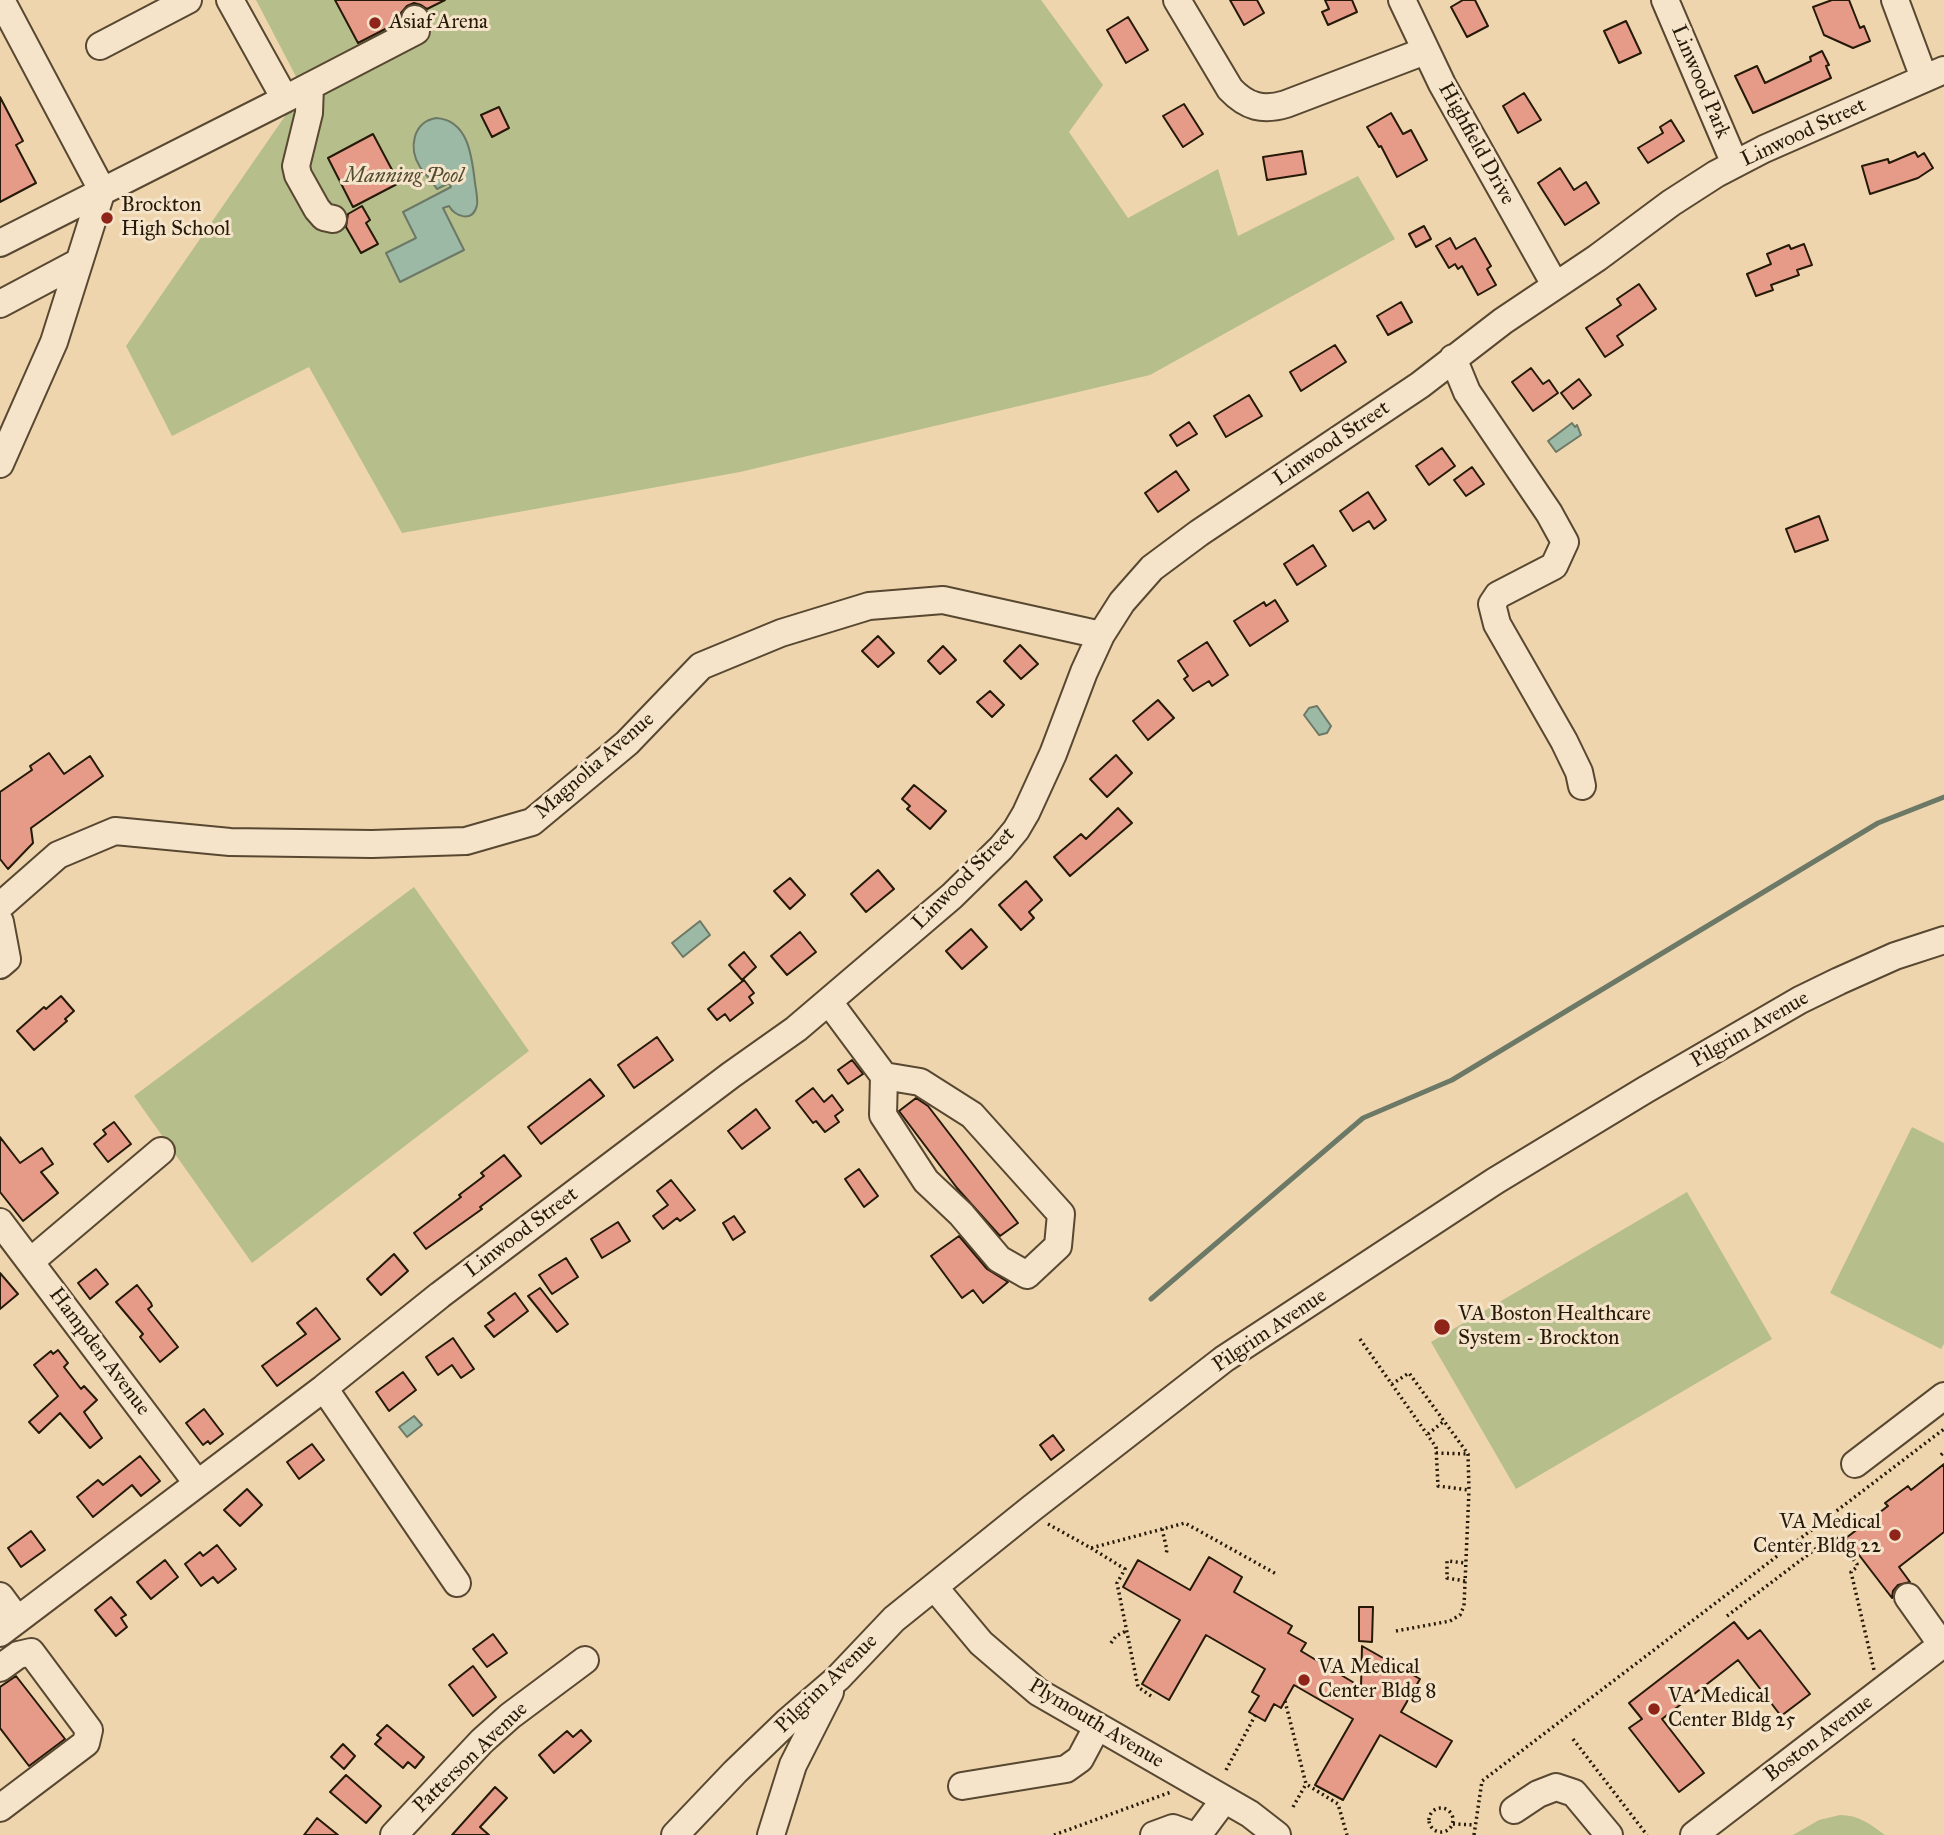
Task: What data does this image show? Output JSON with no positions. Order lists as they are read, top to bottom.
{
  "streets": {
    "street": [
      "Linwood Park",
      "Linwood Street",
      "Highfield Drive",
      "Magnolia Avenue",
      "Pilgrim Avenue",
      "Hampden Avenue",
      "Plymouth Avenue",
      "Boston Avenue",
      "Patterson Avenue"
    ]
  },
  "crossings": [
    ["Linwood Park", "Linwood Street"],
    ["Linwood Street", "Highfield Drive"],
    ["Linwood Street", "Magnolia Avenue"],
    ["Linwood Street", "Hampden Avenue"],
    ["Pilgrim Avenue", "Plymouth Avenue"]
  ],
  "parks": ["Manning Pool"],
  "places": [
    "Asiaf Arena",
    "Brockton High School",
    "VA Boston Healthcare System - Brockton",
    "VA Medical Center Bldg 22",
    "VA Medical Center Bldg 8",
    "VA Medical Center Bldg 25"
  ]
}
